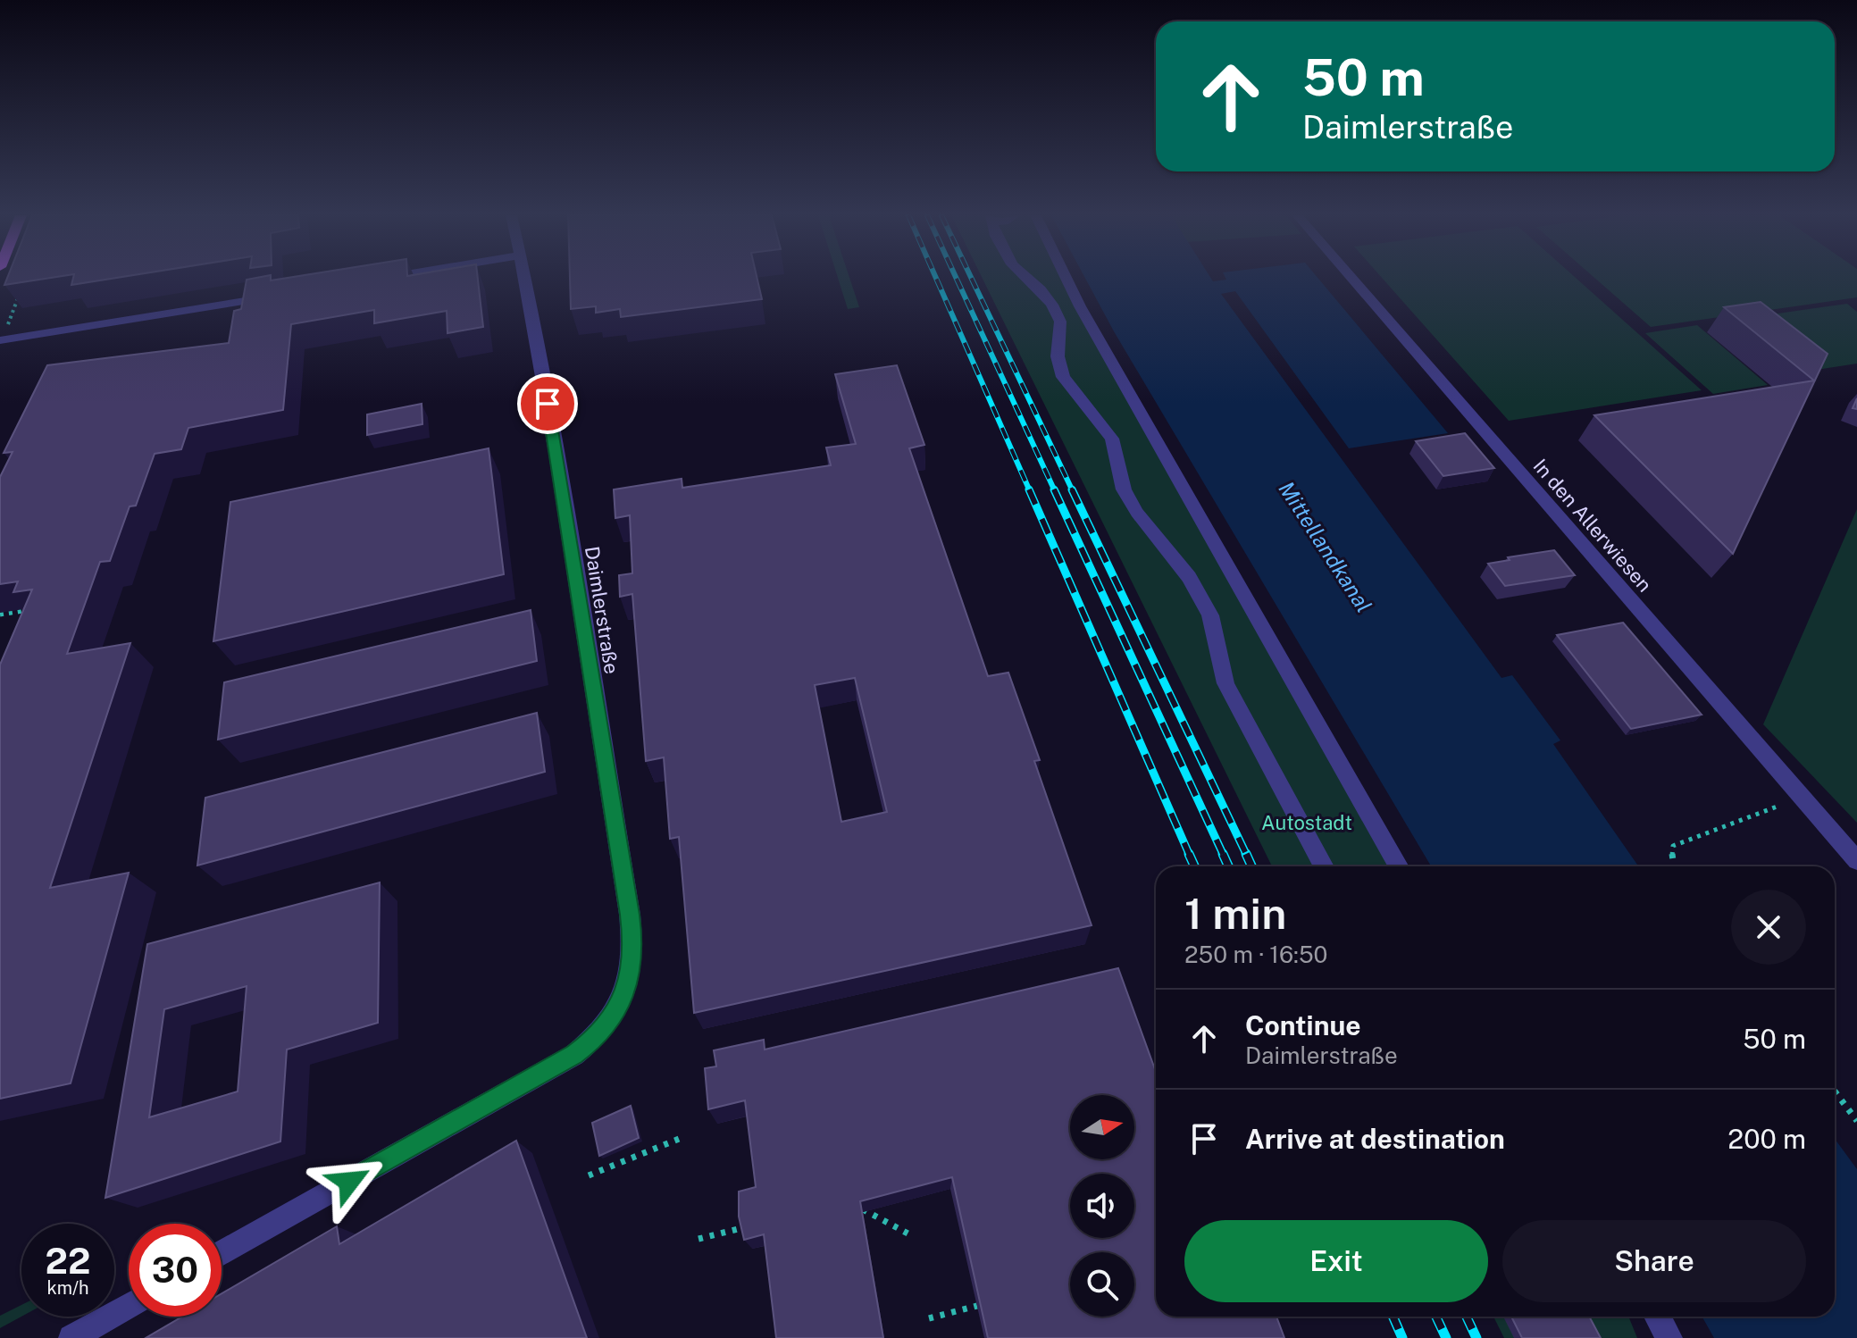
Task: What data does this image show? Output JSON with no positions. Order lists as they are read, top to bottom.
{
  "streets": {
    "street": ["In den Allerwiesen", "Daimlerstraße"]
  },
  "water": ["Mittellandkanal"],
  "parks": ["Autostadt"],
  "north": "right",
  "page": {
    "turn": ["50 m", "Daimlerstraße"],
    "heading": ["1 min", "250 m · 16:50"],
    "list": [
      {
        "name": "Continue",
        "note": "Daimlerstraße",
        "value": "50 m"
      },
      {
        "name": "Arrive at destination",
        "value": "200 m"
      }
    ],
    "buttons": ["Exit", "Share"],
    "speed": "22 km/h",
    "limit": "30"
  }
}
